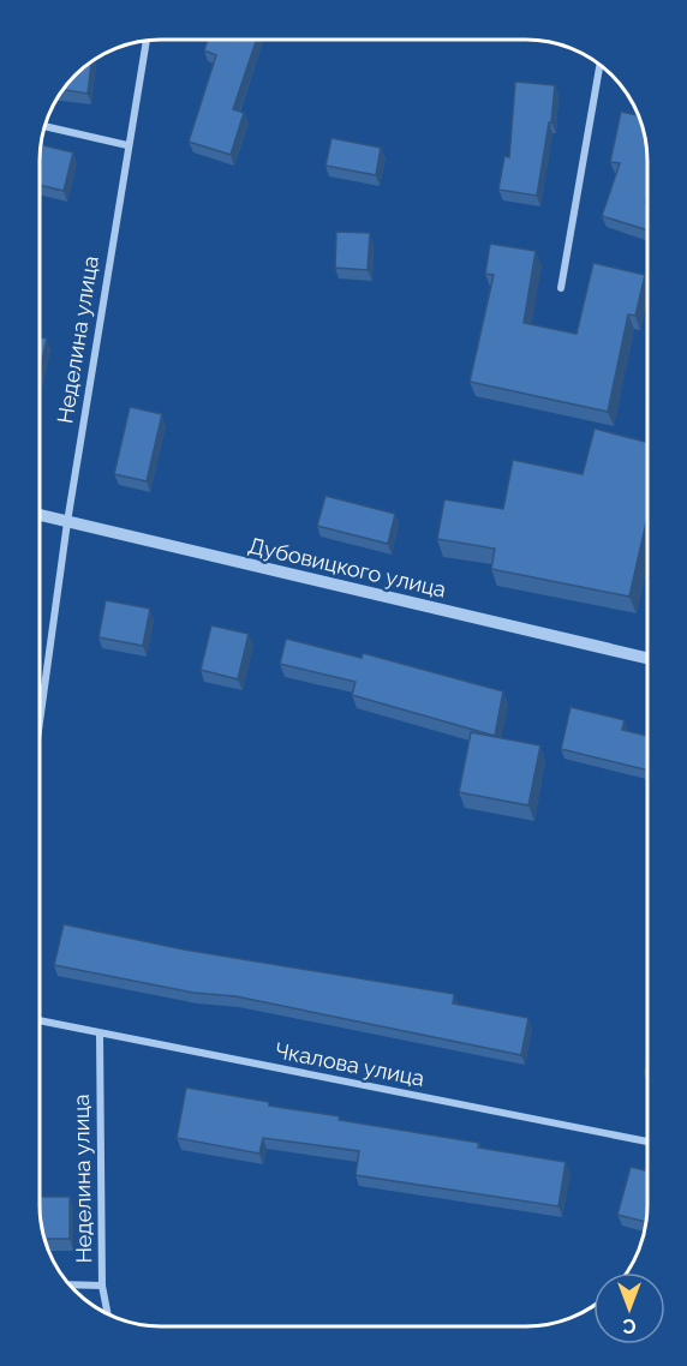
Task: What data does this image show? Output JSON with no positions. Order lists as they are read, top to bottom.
{
  "streets": {
    "street": ["Неделина улица", "Дубовицкого улица", "Чкалова улица"]
  },
  "crossings": [
    ["Неделина улица", "Дубовицкого улица"],
    ["Неделина улица", "Чкалова улица"]
  ],
  "north": "bottom"
}
